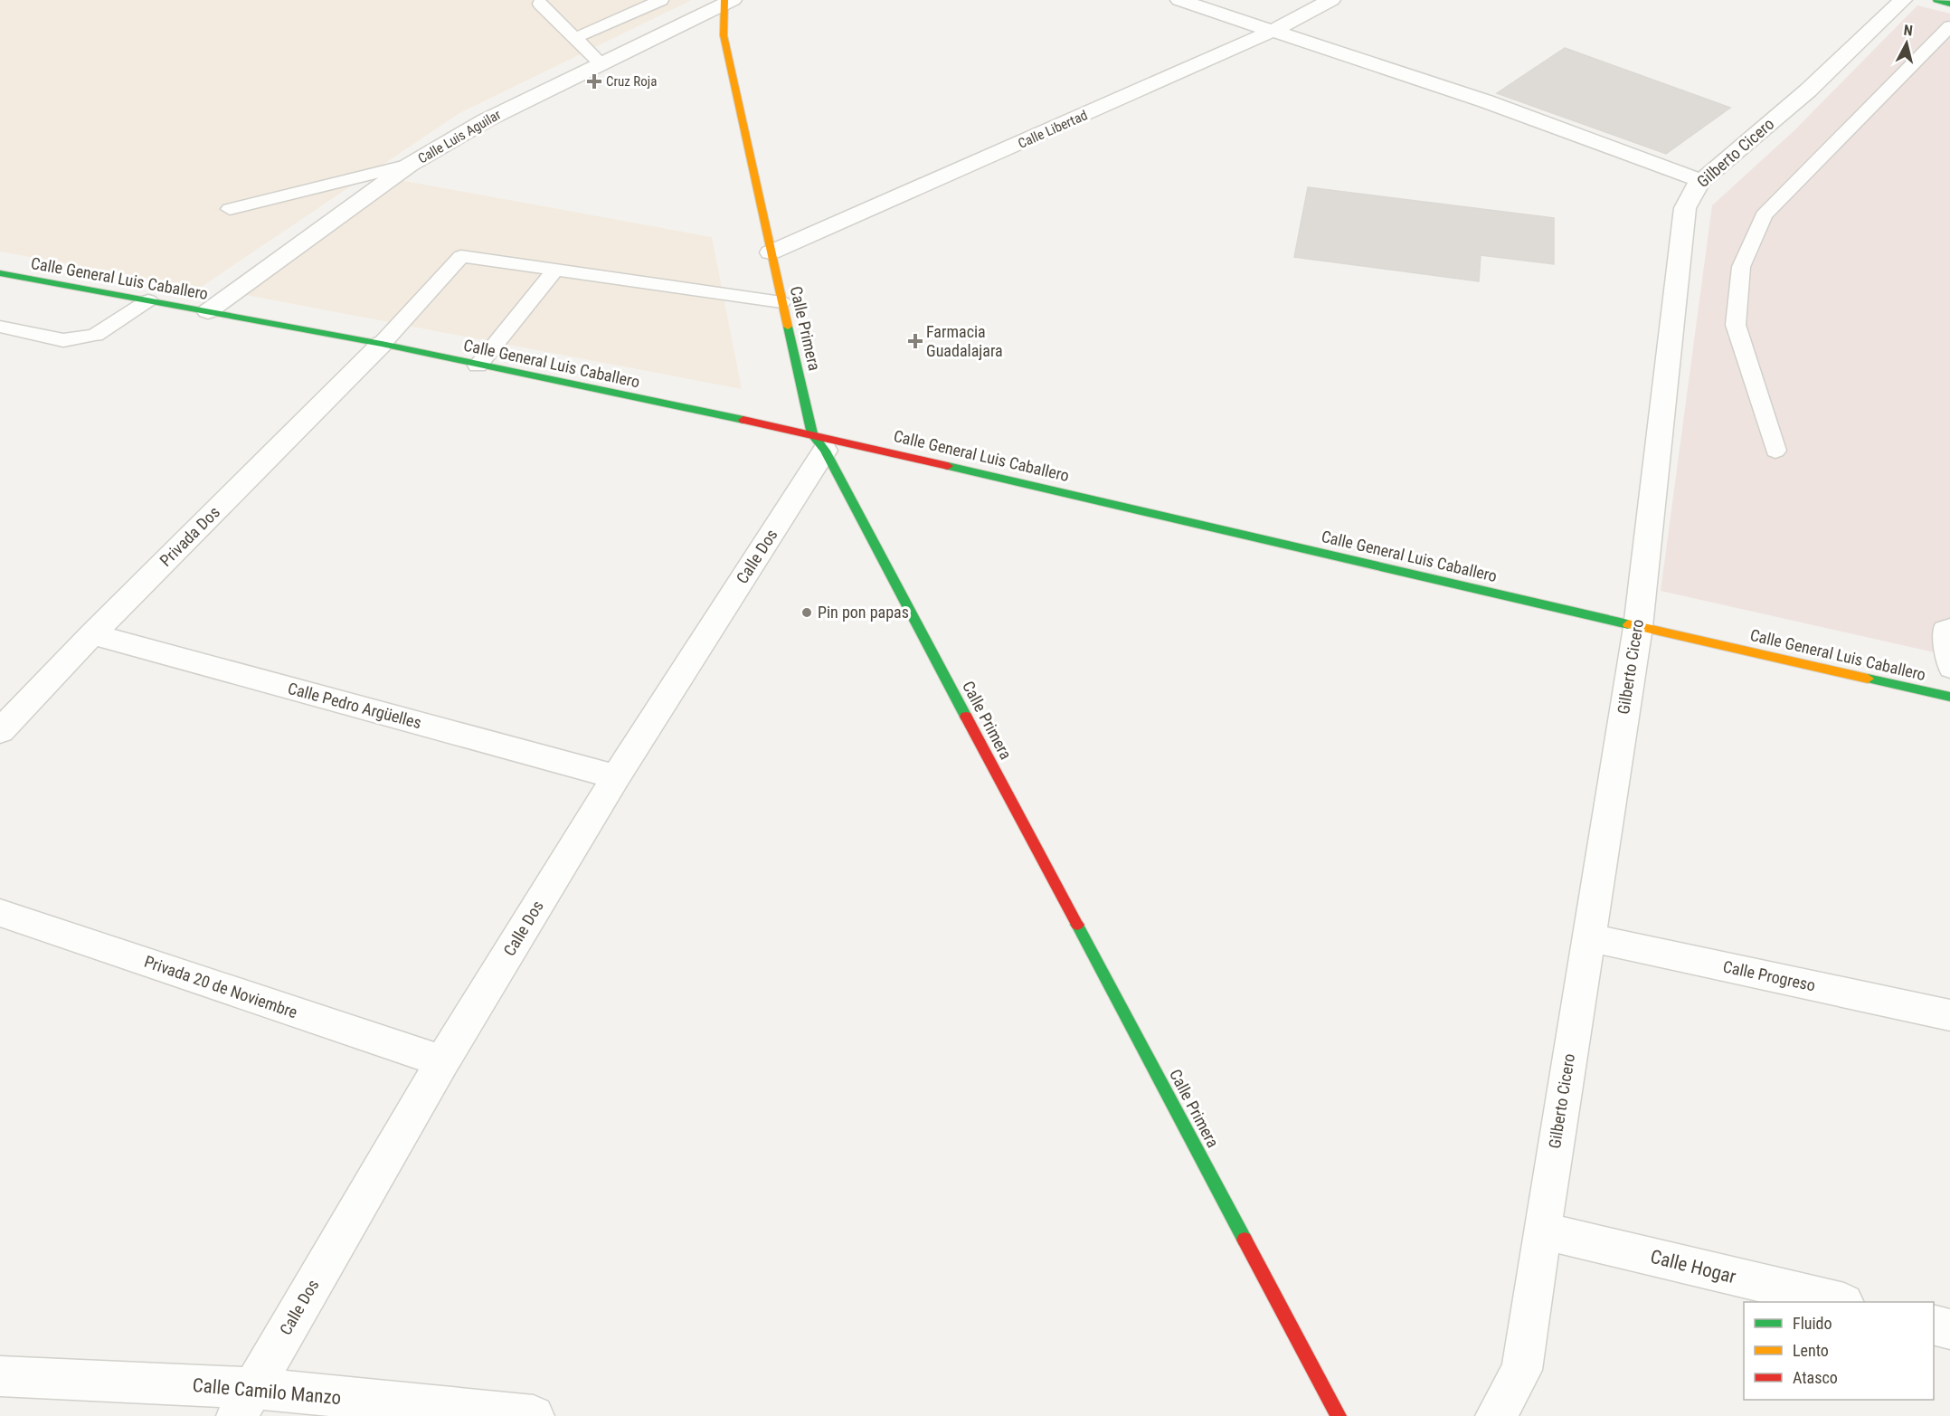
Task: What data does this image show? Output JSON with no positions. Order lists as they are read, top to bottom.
{
  "streets": {
    "street": [
      "Calle Libertad",
      "Calle Luis Aguilar",
      "Gilberto Cicero",
      "Calle General Luis Caballero",
      "Calle Primera",
      "Privada Dos",
      "Calle Dos",
      "Calle Pedro Argüelles",
      "Calle Progreso",
      "Privada 20 de Noviembre",
      "Calle Hogar",
      "Calle Camilo Manzo"
    ]
  },
  "crossings": [
    ["Calle Libertad", "Calle Primera"],
    ["Calle Luis Aguilar", "Calle General Luis Caballero"],
    ["Calle Luis Aguilar", "Calle Primera"],
    ["Gilberto Cicero", "Calle General Luis Caballero"],
    ["Gilberto Cicero", "Calle Progreso"],
    ["Gilberto Cicero", "Calle Hogar"],
    ["Calle General Luis Caballero", "Calle Primera"],
    ["Calle General Luis Caballero", "Privada Dos"],
    ["Calle General Luis Caballero", "Calle Dos"],
    ["Calle Primera", "Calle Dos"],
    ["Privada Dos", "Calle Pedro Argüelles"],
    ["Calle Dos", "Calle Pedro Argüelles"],
    ["Calle Dos", "Privada 20 de Noviembre"],
    ["Calle Dos", "Calle Camilo Manzo"]
  ],
  "places": {
    "health": ["Cruz Roja", "Farmacia Guadalajara"],
    "other": ["Pin pon papas"]
  },
  "legend": ["Fluido", "Lento", "Atasco"],
  "north": "top"
}
